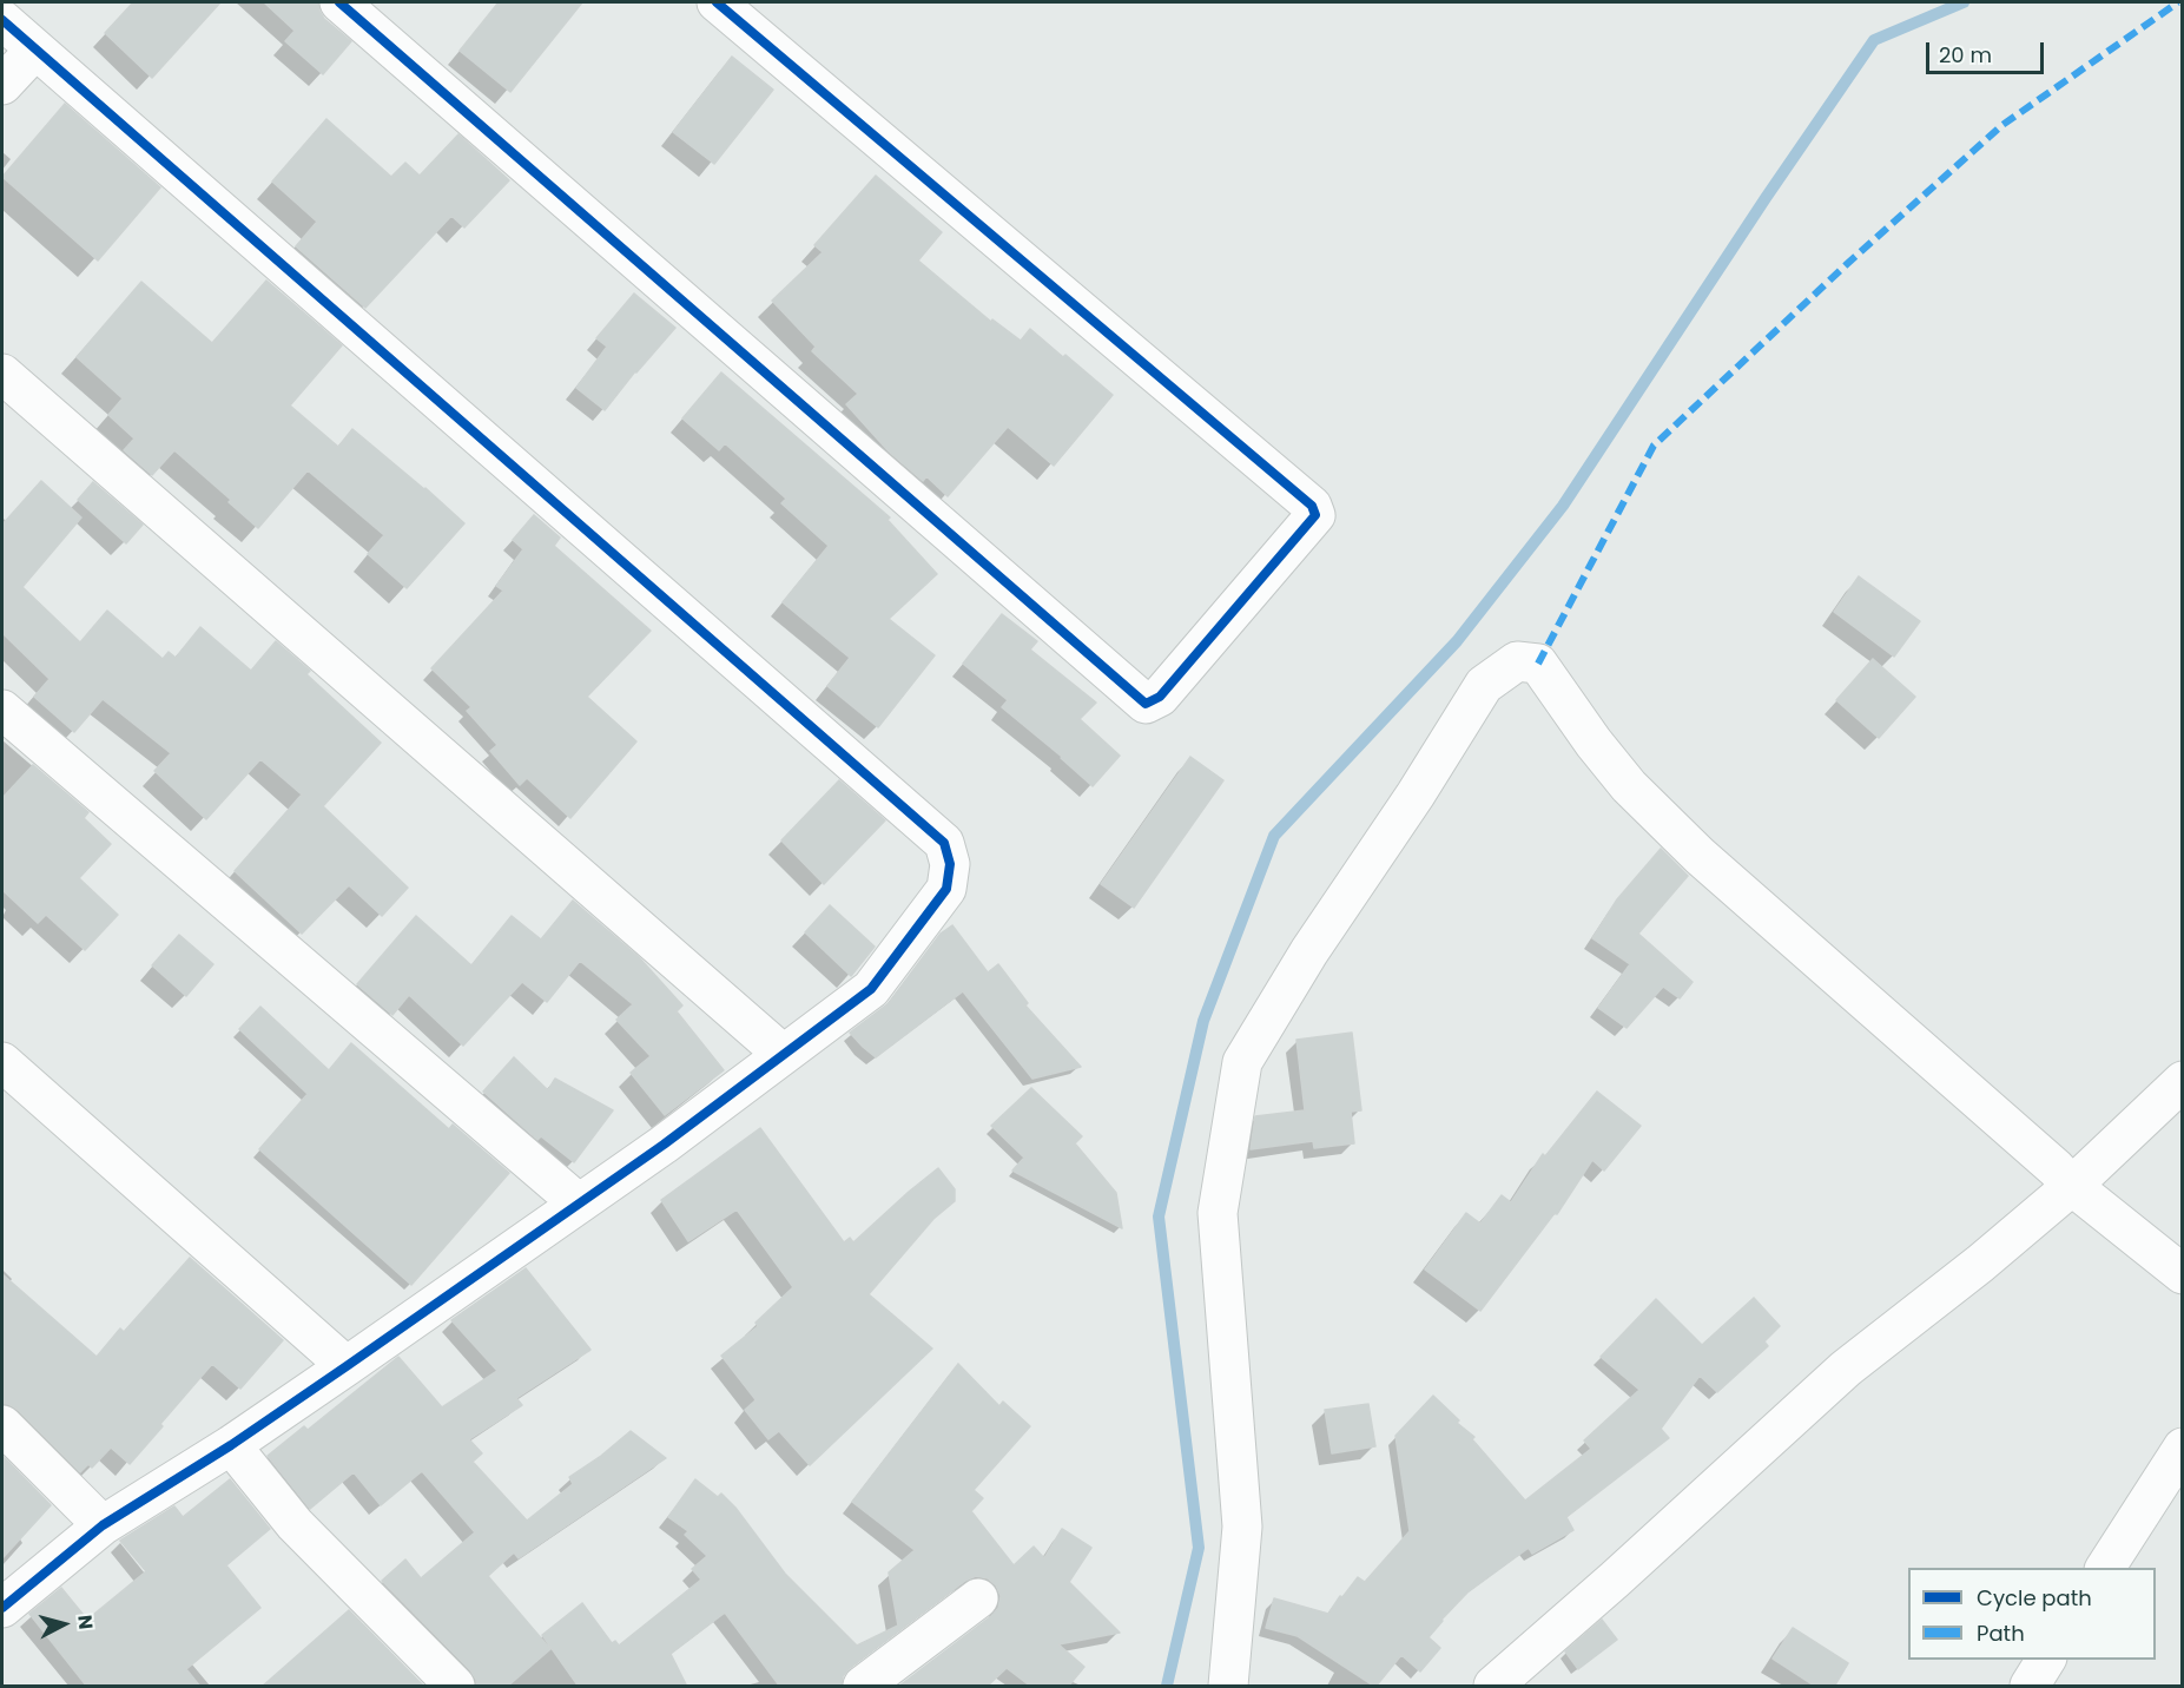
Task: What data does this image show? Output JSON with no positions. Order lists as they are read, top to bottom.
{
  "legend": ["Cycle path", "Path"],
  "scale_bar": "20 m",
  "north": "right"
}
